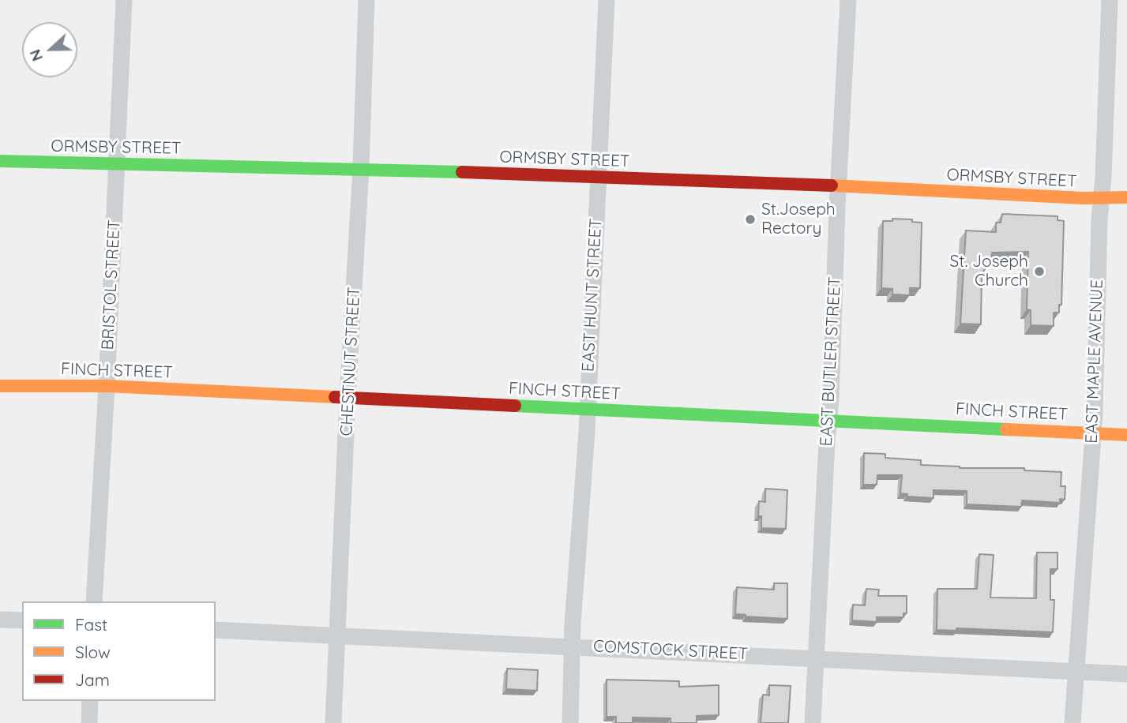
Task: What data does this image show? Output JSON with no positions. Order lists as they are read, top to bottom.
{
  "streets": {
    "street": [
      "ORMSBY STREET",
      "BRISTOL STREET",
      "EAST HUNT STREET",
      "CHESTNUT STREET",
      "EAST BUTLER STREET",
      "EAST MAPLE AVENUE",
      "FINCH STREET",
      "COMSTOCK STREET"
    ]
  },
  "crossings": [
    ["ORMSBY STREET", "BRISTOL STREET"],
    ["ORMSBY STREET", "EAST HUNT STREET"],
    ["ORMSBY STREET", "CHESTNUT STREET"],
    ["ORMSBY STREET", "EAST BUTLER STREET"],
    ["ORMSBY STREET", "EAST MAPLE AVENUE"],
    ["BRISTOL STREET", "FINCH STREET"],
    ["EAST HUNT STREET", "FINCH STREET"],
    ["EAST HUNT STREET", "COMSTOCK STREET"],
    ["CHESTNUT STREET", "FINCH STREET"],
    ["CHESTNUT STREET", "COMSTOCK STREET"],
    ["EAST BUTLER STREET", "FINCH STREET"],
    ["EAST BUTLER STREET", "COMSTOCK STREET"],
    ["EAST MAPLE AVENUE", "FINCH STREET"],
    ["EAST MAPLE AVENUE", "COMSTOCK STREET"]
  ],
  "places": ["St.Joseph Rectory", "St. Joseph Church"],
  "legend": ["Fast", "Slow", "Jam"],
  "north": "left"
}
